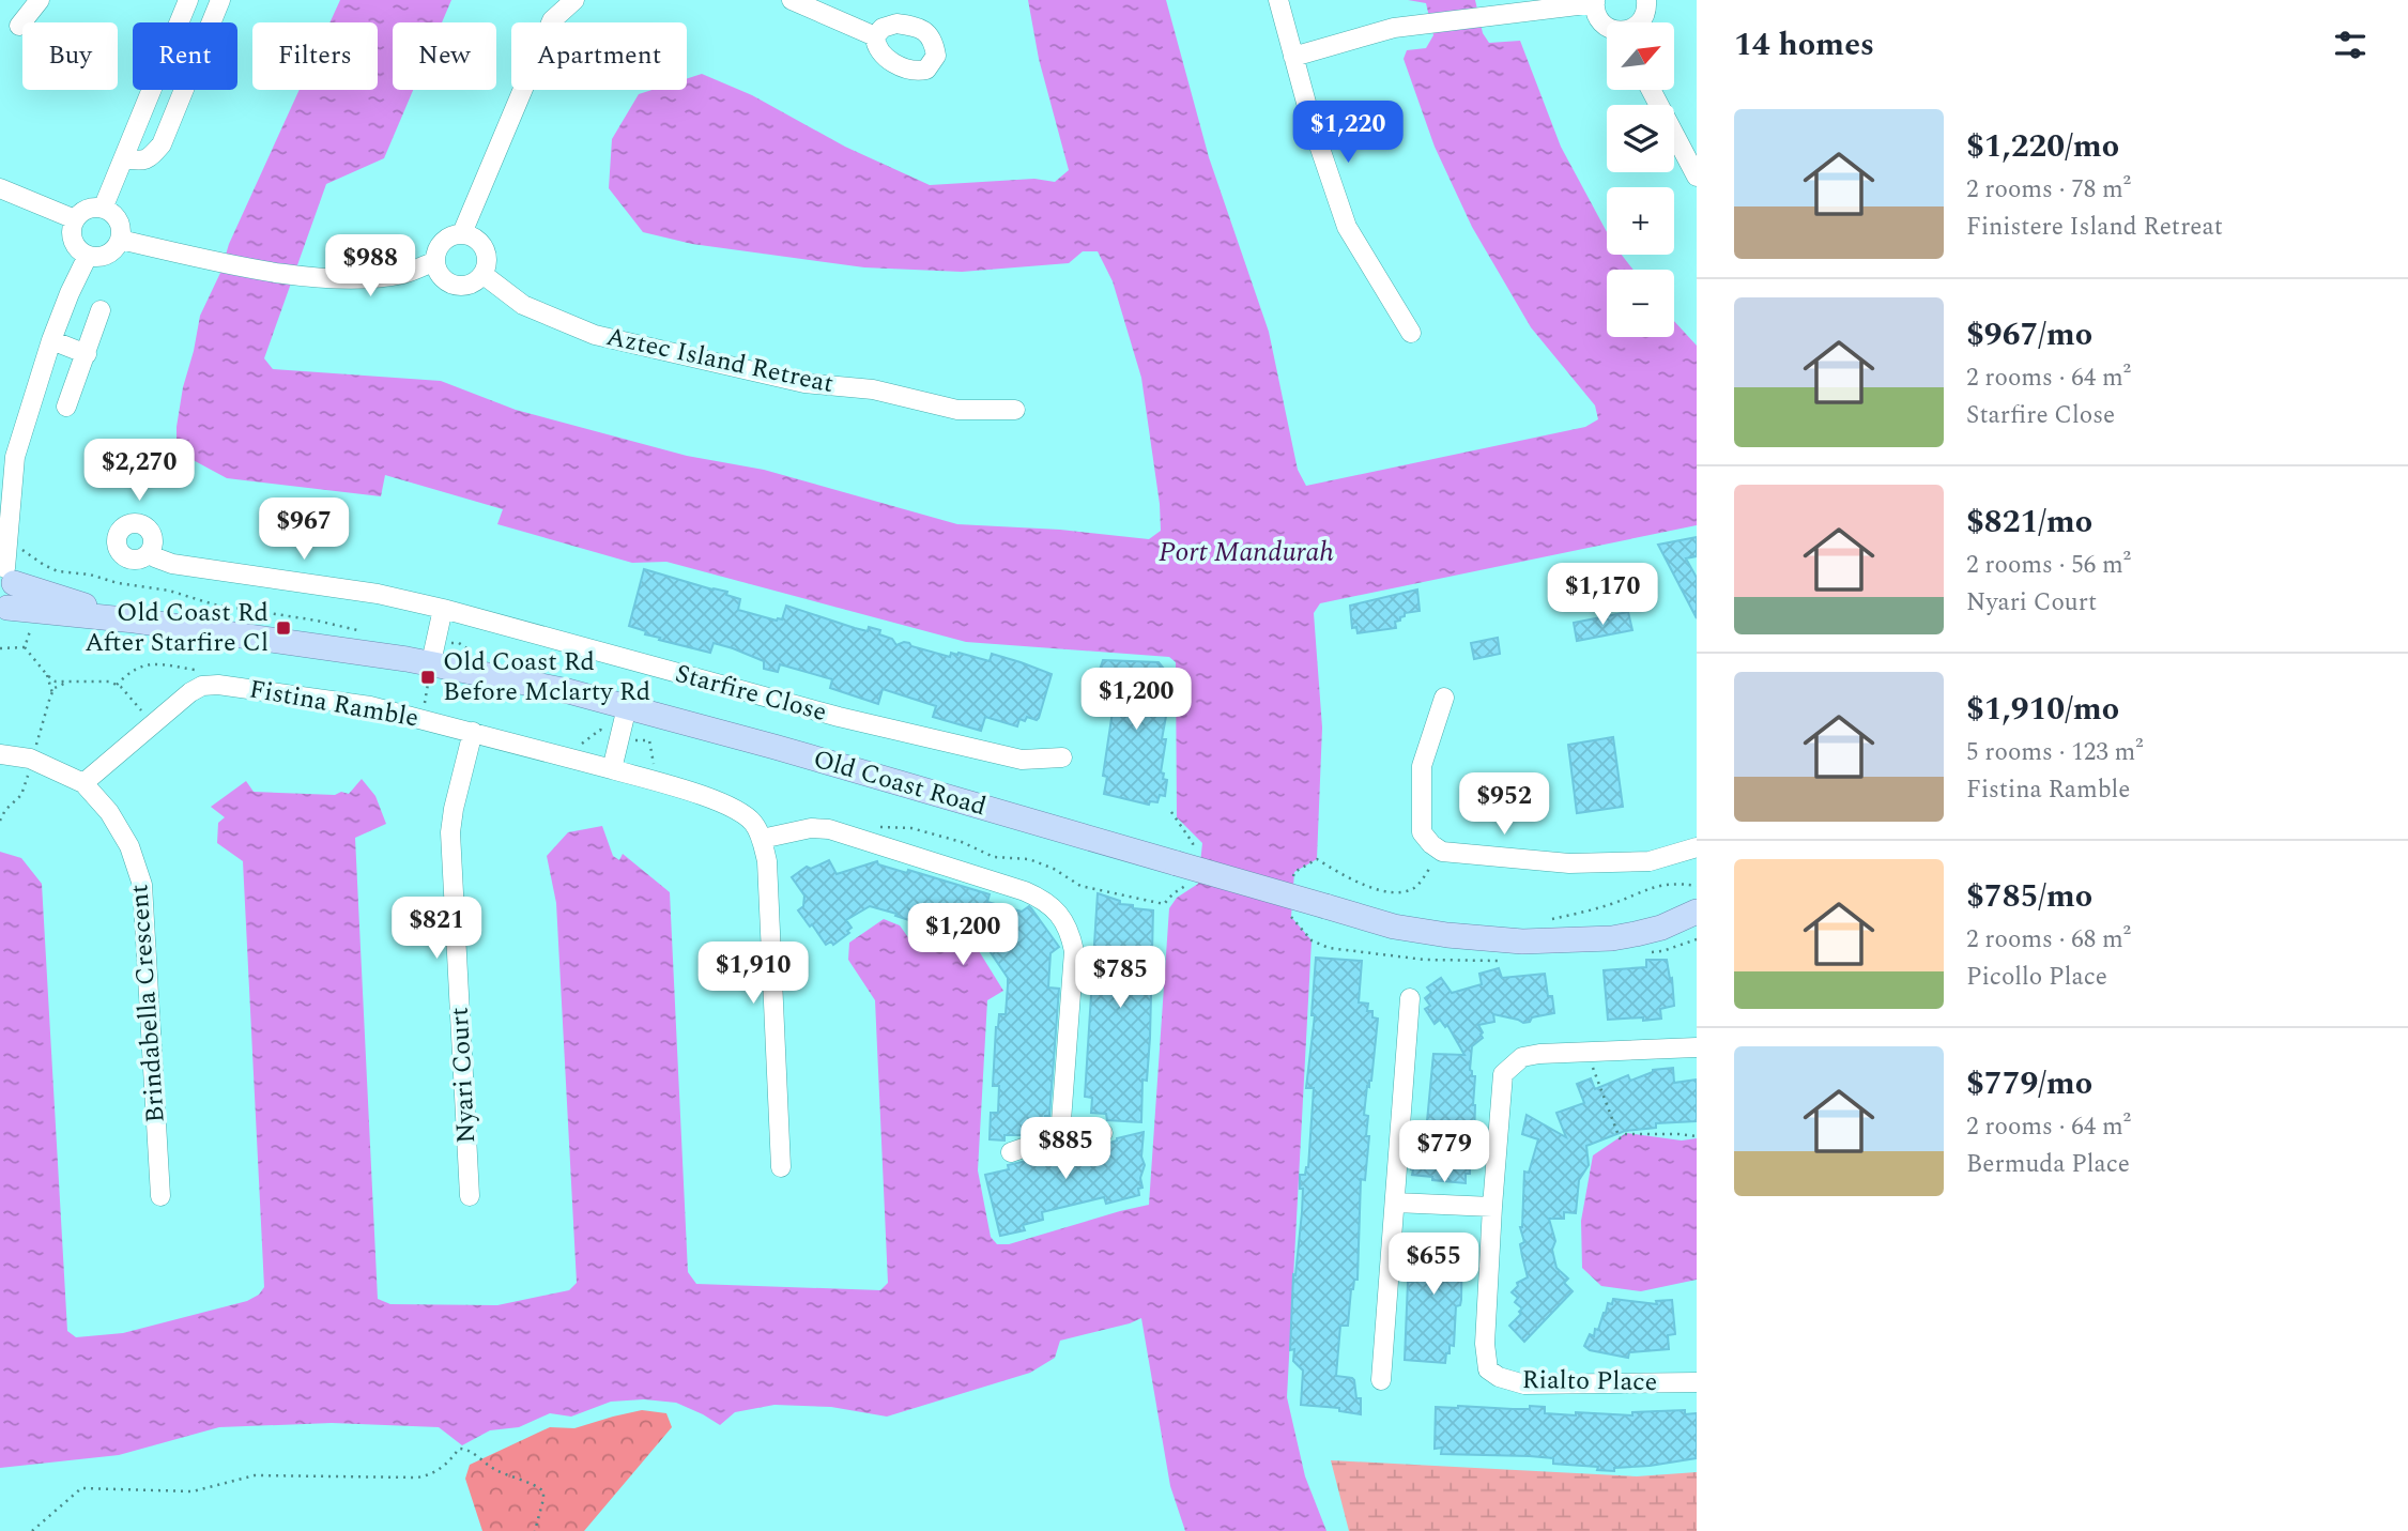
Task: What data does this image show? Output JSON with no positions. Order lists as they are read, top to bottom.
{
  "streets": {
    "main road": ["Old Coast Road"],
    "street": [
      "Aztec Island Retreat",
      "Starfire Close",
      "Fistina Ramble",
      "Brindabella Crescent",
      "Nyari Court",
      "Rialto Place"
    ]
  },
  "crossings": [
    ["Fistina Ramble", "Brindabella Crescent"],
    ["Fistina Ramble", "Nyari Court"]
  ],
  "water": ["Port Mandurah"],
  "places": {
    "transit": ["Old Coast Rd After Starfire Cl", "Old Coast Rd Before Mclarty Rd"]
  },
  "north": "top right",
  "page": {
    "heading": "14 homes",
    "map_buttons": ["+", "−"],
    "chip": [
      "Buy",
      "Rent",
      "Filters",
      "New",
      "Apartment"
    ],
    "list": [
      {
        "name": "$1,220/mo",
        "note": "2 rooms · 78 m² · Finistere Island Retreat"
      },
      {
        "name": "$967/mo",
        "note": "2 rooms · 64 m² · Starfire Close"
      },
      {
        "name": "$821/mo",
        "note": "2 rooms · 56 m² · Nyari Court"
      },
      {
        "name": "$1,910/mo",
        "note": "5 rooms · 123 m² · Fistina Ramble"
      },
      {
        "name": "$785/mo",
        "note": "2 rooms · 68 m² · Picollo Place"
      },
      {
        "name": "$779/mo",
        "note": "2 rooms · 64 m² · Bermuda Place"
      }
    ],
    "price": [
      "$1,220",
      "$988",
      "$2,270",
      "$967",
      "$1,170",
      "$1,200",
      "$952",
      "$821",
      "$1,200",
      "$1,910",
      "$785",
      "$885",
      "$779",
      "$655"
    ]
  }
}
